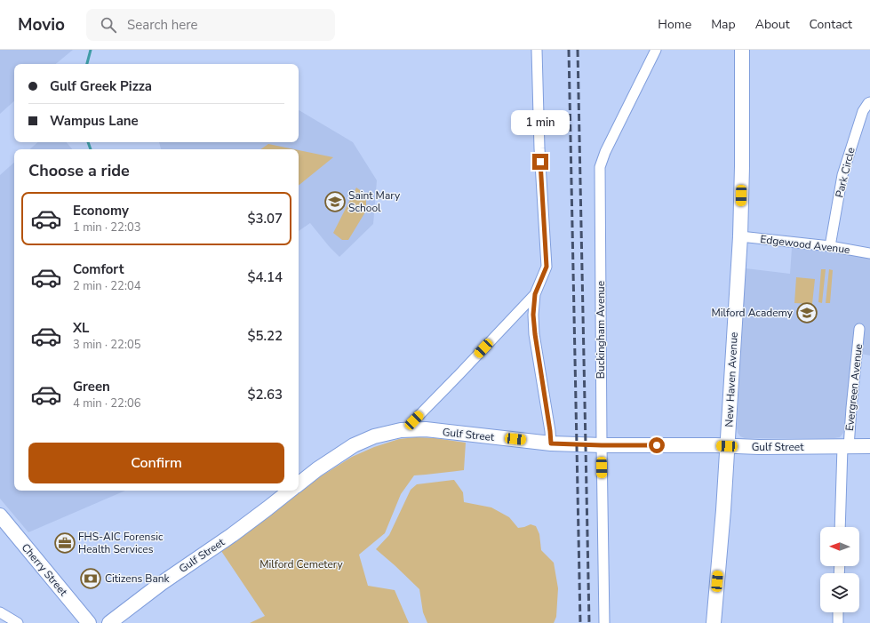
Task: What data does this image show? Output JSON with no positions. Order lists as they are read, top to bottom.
{
  "streets": {
    "main road": ["New Haven Avenue", "Gulf Street", "Cherry Street"],
    "street": [
      "Park Circle",
      "Edgewood Avenue",
      "Buckingham Avenue",
      "Evergreen Avenue"
    ]
  },
  "crossings": [
    ["Park Circle", "Edgewood Avenue"],
    ["Edgewood Avenue", "New Haven Avenue"],
    ["Buckingham Avenue", "Gulf Street"],
    ["New Haven Avenue", "Gulf Street"],
    ["Evergreen Avenue", "Gulf Street"]
  ],
  "parks": ["Milford Cemetery"],
  "places": {
    "school or university": ["Saint Mary School", "Milford Academy"],
    "office": ["FHS-AIC Forensic Health Services"],
    "bank": ["Citizens Bank"]
  },
  "north": "left",
  "page": {
    "header": "Movio",
    "search": "Search here",
    "nav": [
      "Home",
      "Map",
      "About",
      "Contact"
    ],
    "banner": ["Gulf Greek Pizza", "Wampus Lane"],
    "bubble": "1 min",
    "heading": "Choose a ride",
    "list": [
      {
        "name": "Economy",
        "note": "1 min · 22:03",
        "value": "$3.07"
      },
      {
        "name": "Comfort",
        "note": "2 min · 22:04",
        "value": "$4.14"
      },
      {
        "name": "XL",
        "note": "3 min · 22:05",
        "value": "$5.22"
      },
      {
        "name": "Green",
        "note": "4 min · 22:06",
        "value": "$2.63"
      }
    ],
    "buttons": "Confirm"
  }
}
